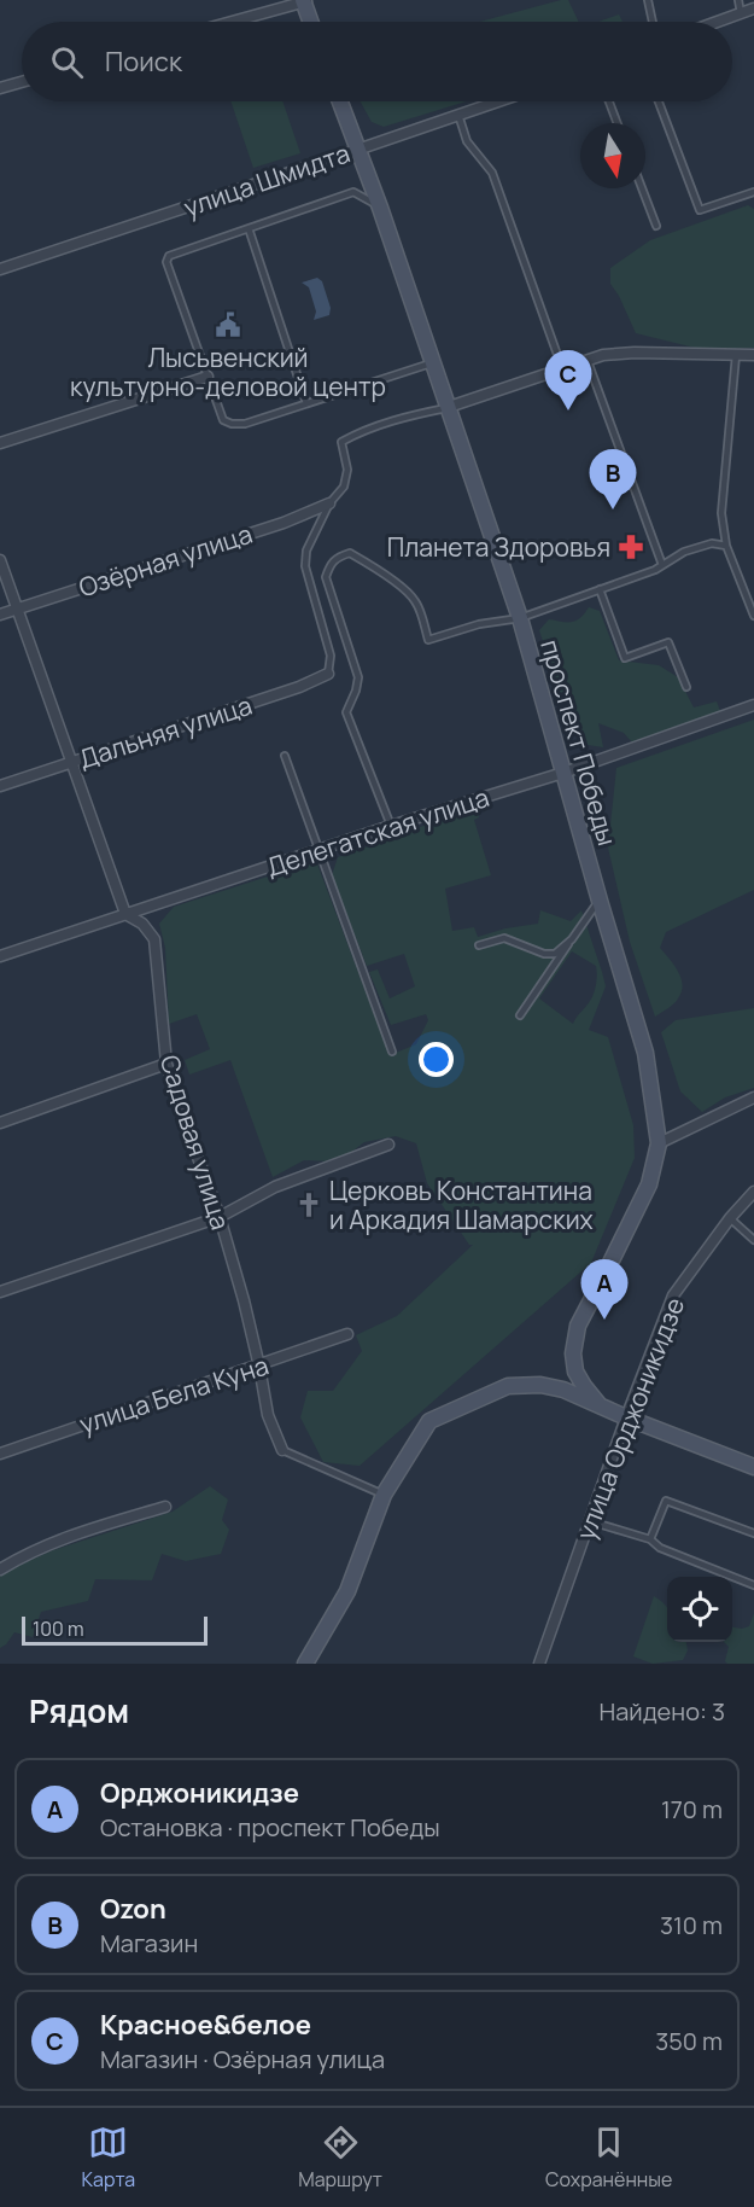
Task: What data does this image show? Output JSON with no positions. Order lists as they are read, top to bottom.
{
  "streets": {
    "street": [
      "улица Шмидта",
      "Озёрная улица",
      "Дальняя улица",
      "проспект Победы",
      "Делегатская улица",
      "Садовая улица",
      "улица Бела Куна",
      "улица Орджоникидзе"
    ]
  },
  "crossings": [
    ["улица Шмидта", "проспект Победы"],
    ["проспект Победы", "Делегатская улица"],
    ["Делегатская улица", "Садовая улица"],
    ["Садовая улица", "улица Бела Куна"]
  ],
  "places": {
    "public building": ["Лысьвенский культурно-деловой центр"],
    "pharmacy": ["Планета Здоровья"],
    "church": ["Церковь Константина и Аркадия Шамарских"]
  },
  "scale_bar": "100 m",
  "north": "bottom",
  "page": {
    "search": "Поиск",
    "pins": ["C", "B", "A"],
    "scale": "100 m",
    "heading": ["Рядом", "Найдено: 3"],
    "list": [
      {
        "mark": "A",
        "name": "Орджоникидзе",
        "note": "Остановка · проспект Победы",
        "value": "170 m"
      },
      {
        "mark": "B",
        "name": "Ozon",
        "note": "Магазин",
        "value": "310 m"
      },
      {
        "mark": "C",
        "name": "Красное&белое",
        "note": "Магазин · Озёрная улица",
        "value": "350 m"
      }
    ],
    "nav": ["Карта", "Маршрут", "Сохранённые"]
  }
}
